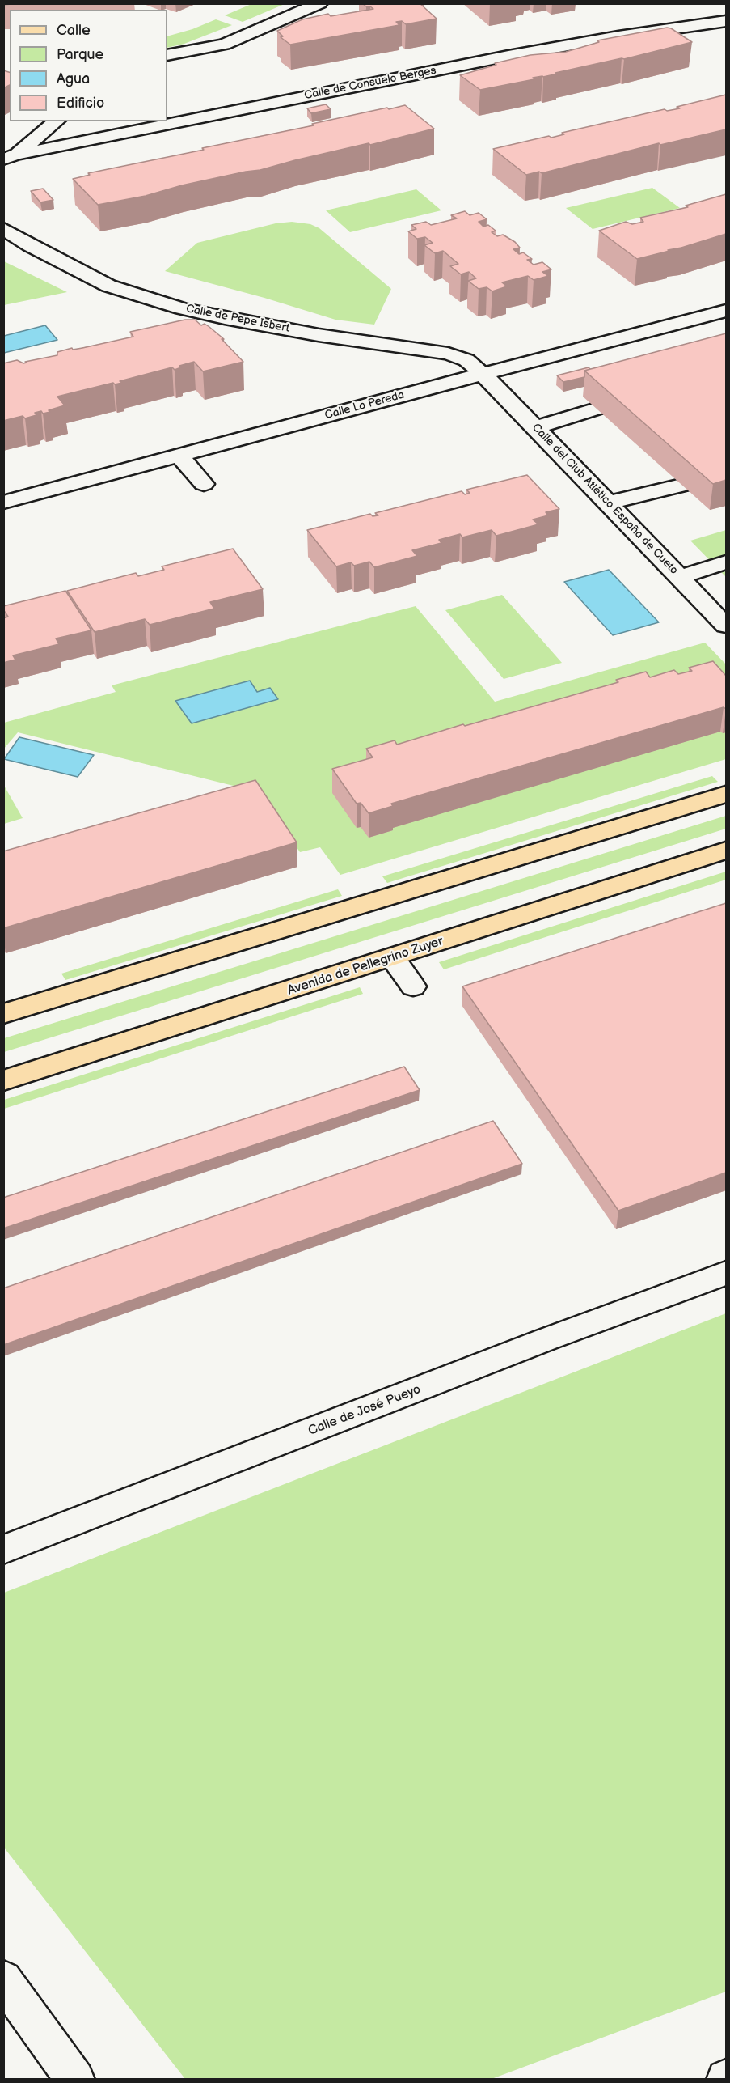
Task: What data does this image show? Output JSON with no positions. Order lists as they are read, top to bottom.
{
  "streets": {
    "main road": ["Avenida de Pellegrino Zuyer"],
    "street": [
      "Calle de Consuelo Berges",
      "Calle de Pepe Isbert",
      "Calle La Pereda",
      "Calle del Club Atlético España de Cueto",
      "Calle de José Pueyo"
    ]
  },
  "crossings": [
    ["Calle de Pepe Isbert", "Calle La Pereda"],
    ["Calle de Pepe Isbert", "Calle del Club Atlético España de Cueto"],
    ["Calle La Pereda", "Calle del Club Atlético España de Cueto"]
  ],
  "legend": [
    "Calle",
    "Parque",
    "Agua",
    "Edificio"
  ]
}
